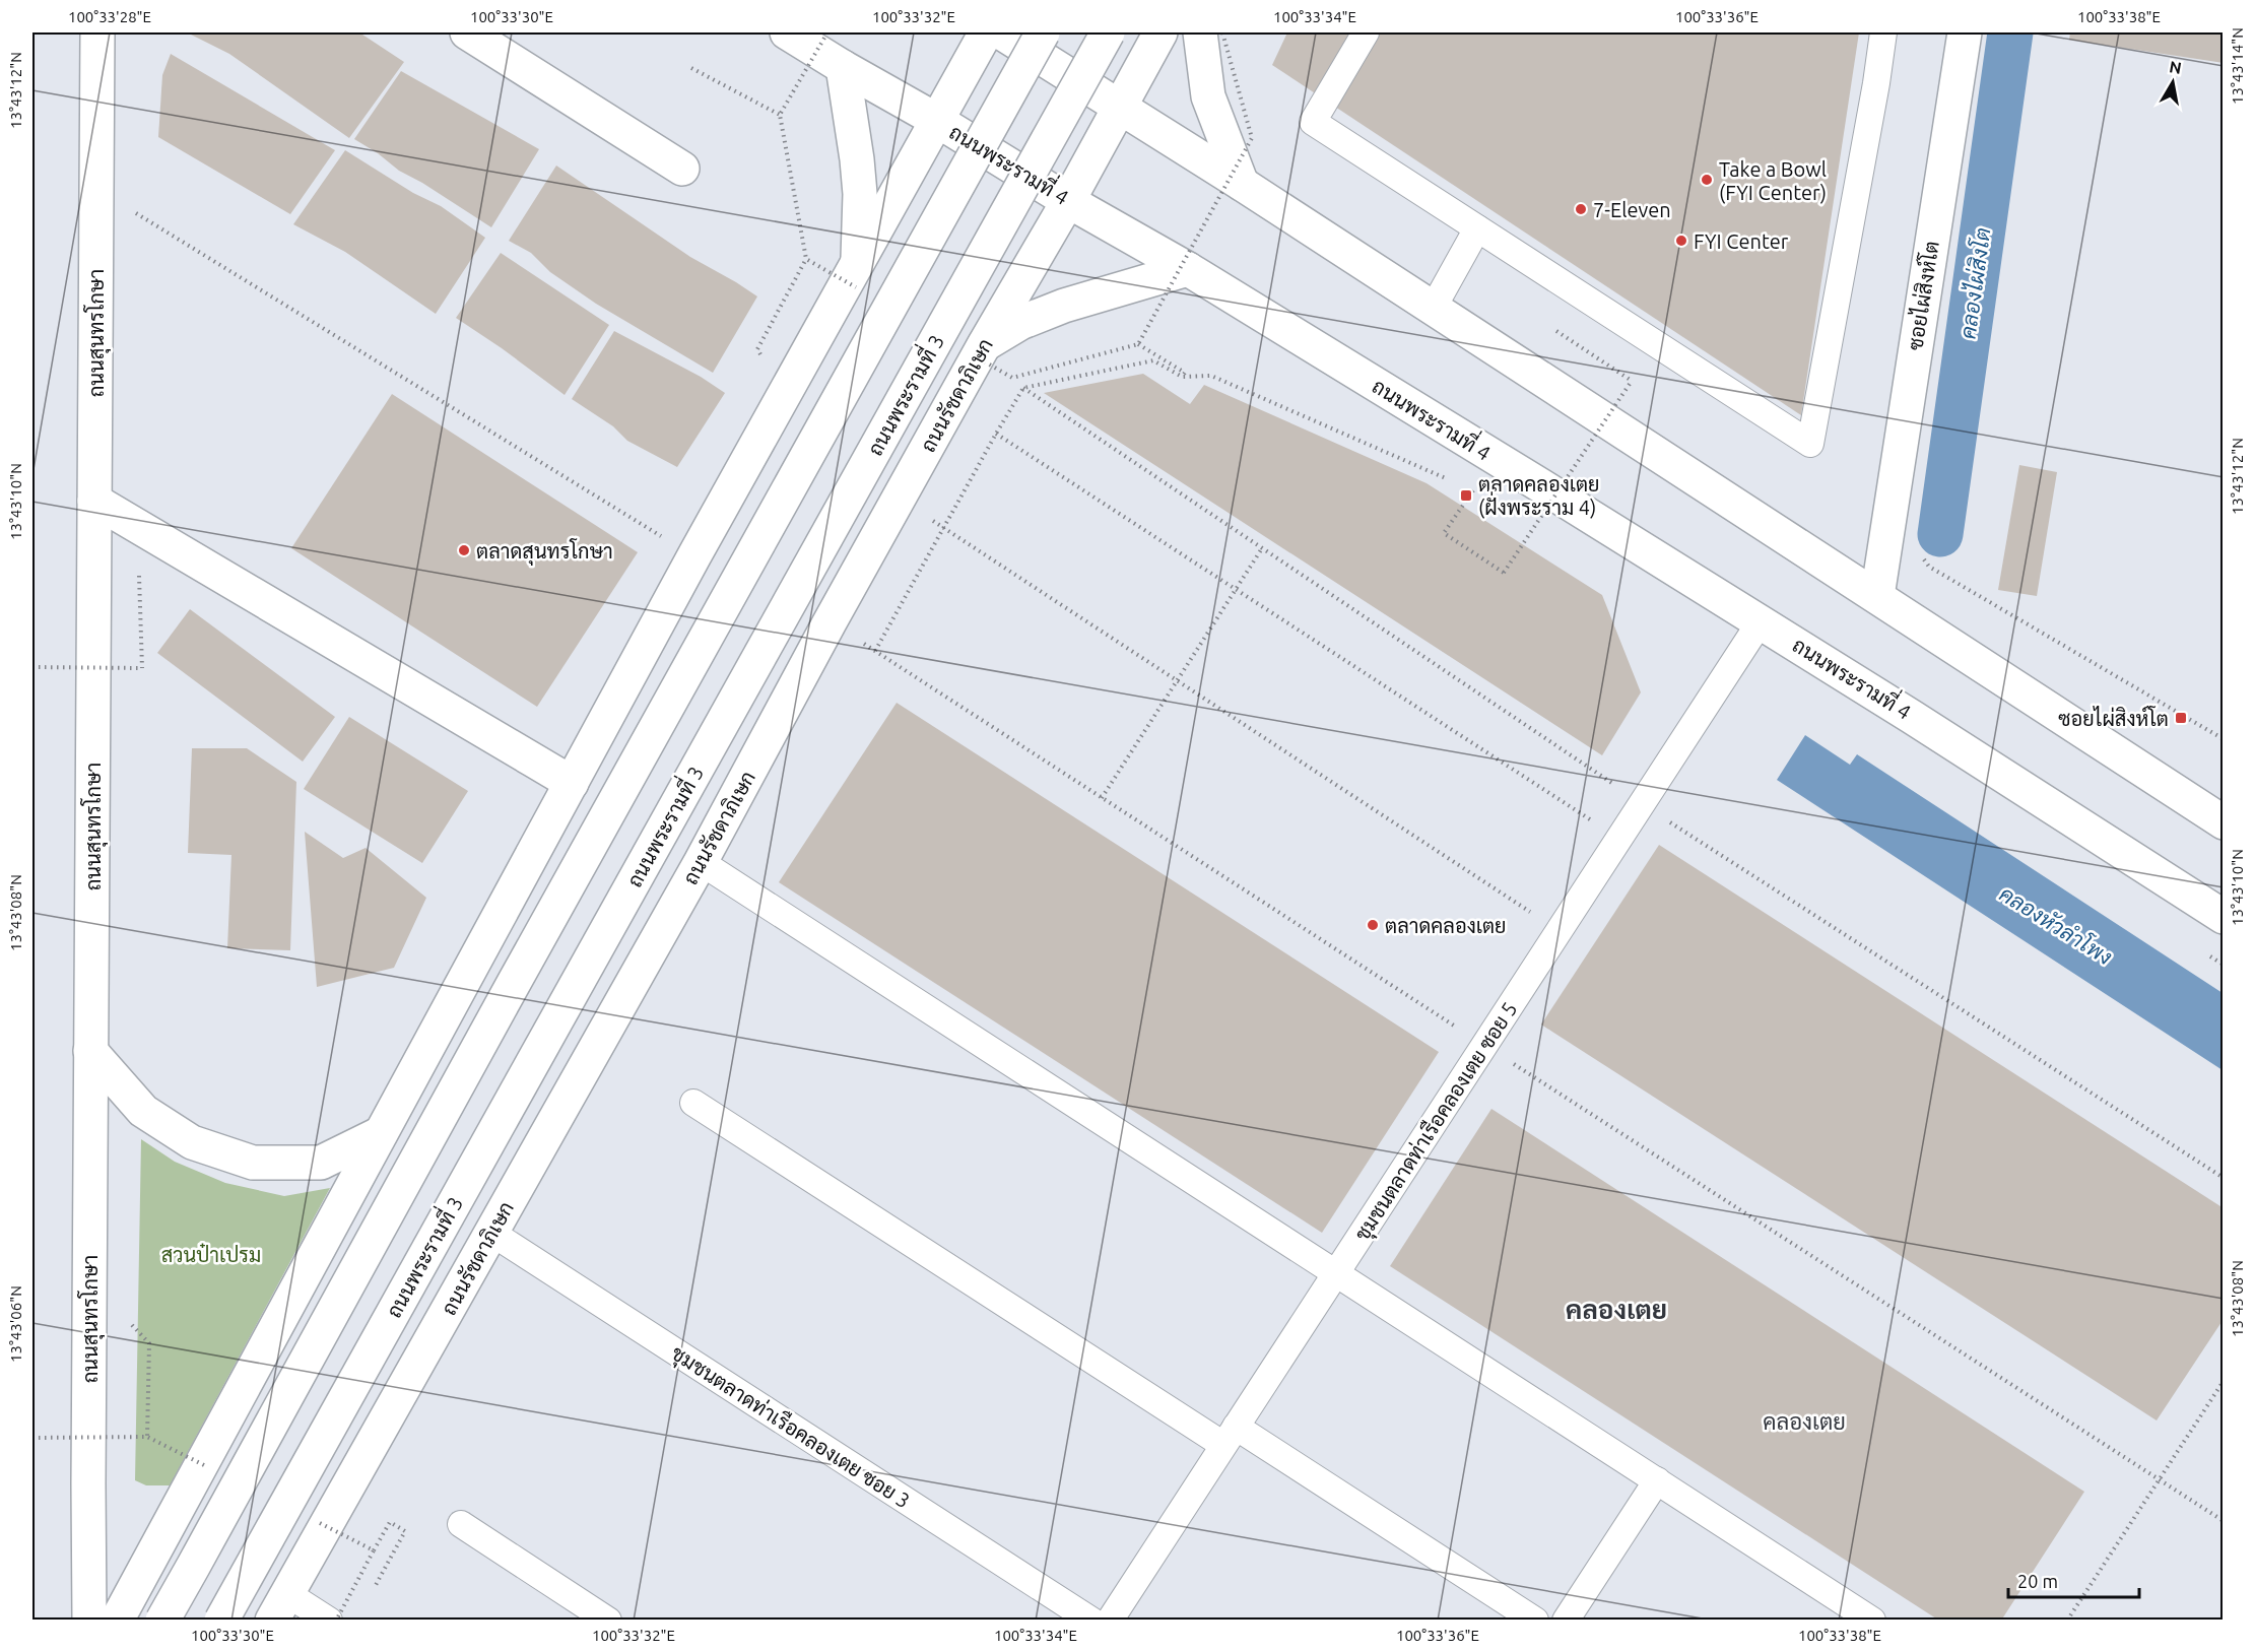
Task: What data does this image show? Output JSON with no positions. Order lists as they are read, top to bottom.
{
  "streets": {
    "main road": [
      "ถนนพระรามที่ 4",
      "ซอยไผ่สิงห์โต",
      "ถนนสุนทรโกษา",
      "ถนนพระรามที่ 3",
      "ถนนรัชดาภิเษก"
    ],
    "lane": ["ชุมชนตลาดท่าเรือคลองเตย ซอย 5", "ชุมชนตลาดท่าเรือคลองเตย ซอย 3"]
  },
  "crossings": [
    ["ถนนพระรามที่ 4", "ถนนรัชดาภิเษก"],
    ["ถนนพระรามที่ 4", "ชุมชนตลาดท่าเรือคลองเตย ซอย 5"],
    ["ถนนรัชดาภิเษก", "ชุมชนตลาดท่าเรือคลองเตย ซอย 3"]
  ],
  "districts": ["คลองเตย", "คลองเตย"],
  "water": ["คลองไผ่สิงโต", "คลองหัวลำโพง"],
  "parks": ["สวนป๋าเปรม"],
  "places": {
    "other": [
      "Take a Bowl (FYI Center)",
      "7-Eleven",
      "FYI Center",
      "ตลาดสุนทรโกษา",
      "ตลาดคลองเตย"
    ],
    "transit": ["ตลาดคลองเตย (ฝั่งพระราม 4)", "ซอยไผ่สิงห์โต"]
  },
  "scale_bar": "20 m",
  "north": "top",
  "coordinates": [
    "100°33'28\"E",
    "100°33'30\"E",
    "100°33'32\"E",
    "100°33'34\"E",
    "100°33'36\"E",
    "100°33'38\"E",
    "13°43'14\"N",
    "13°43'12\"N",
    "13°43'10\"N",
    "13°43'08\"N",
    "13°43'06\"N"
  ]
}
